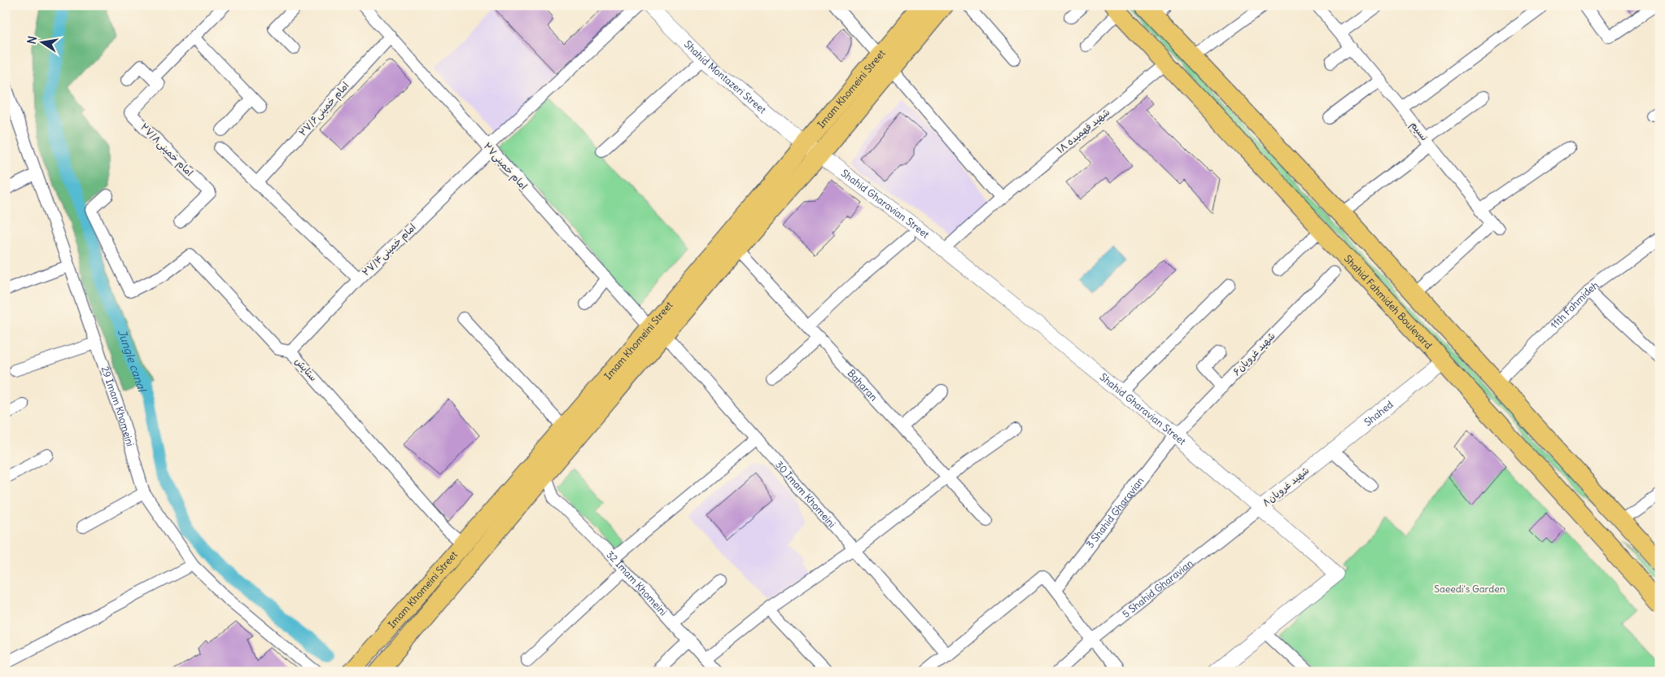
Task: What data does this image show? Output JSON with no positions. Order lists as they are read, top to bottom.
{
  "streets": {
    "main road": ["Imam Khomeini Street", "Shahid Fahmideh Boulevard"],
    "street": [
      "Shahid Montazeri Street",
      "امام خمینی۲۷/۶",
      "شهید فهمیده ۱۸",
      "نسیم",
      "امام خمینی۲۷/۸",
      "امام خمینی۲۷",
      "Shahid Gharavian Street",
      "امام خمینی۲۷/۴",
      "11th Fahmideh",
      "شهید غرویان۶",
      "ستایش",
      "Baharan",
      "29 Imam Khomeini",
      "Shahed",
      "شهید غرویان۸",
      "30 Imam Khomeini",
      "3 Shahid Gharavian",
      "32 Imam Khomeini",
      "5 Shahid Gharavian"
    ]
  },
  "crossings": [
    ["Shahid Montazeri Street", "Imam Khomeini Street"],
    ["Shahid Montazeri Street", "Shahid Gharavian Street"],
    ["Imam Khomeini Street", "امام خمینی۲۷"],
    ["Imam Khomeini Street", "Shahid Gharavian Street"],
    ["Imam Khomeini Street", "ستایش"],
    ["Imam Khomeini Street", "Baharan"],
    ["Imam Khomeini Street", "30 Imam Khomeini"],
    ["امام خمینی۲۷/۶", "امام خمینی۲۷"],
    ["شهید فهمیده ۱۸", "Shahid Gharavian Street"],
    ["شهید فهمیده ۱۸", "Shahid Fahmideh Boulevard"],
    ["امام خمینی۲۷", "امام خمینی۲۷/۴"],
    ["امام خمینی۲۷", "30 Imam Khomeini"],
    ["Shahid Gharavian Street", "شهید غرویان۶"],
    ["Shahid Gharavian Street", "شهید غرویان۸"],
    ["Shahid Gharavian Street", "3 Shahid Gharavian"],
    ["Shahid Gharavian Street", "5 Shahid Gharavian"],
    ["امام خمینی۲۷/۴", "ستایش"],
    ["Shahid Fahmideh Boulevard", "Shahed"],
    ["شهید غرویان۶", "3 Shahid Gharavian"],
    ["Shahed", "شهید غرویان۸"],
    ["شهید غرویان۸", "5 Shahid Gharavian"]
  ],
  "water": ["Jungle canal"],
  "parks": ["Saeedi's Garden"],
  "north": "left"
}
